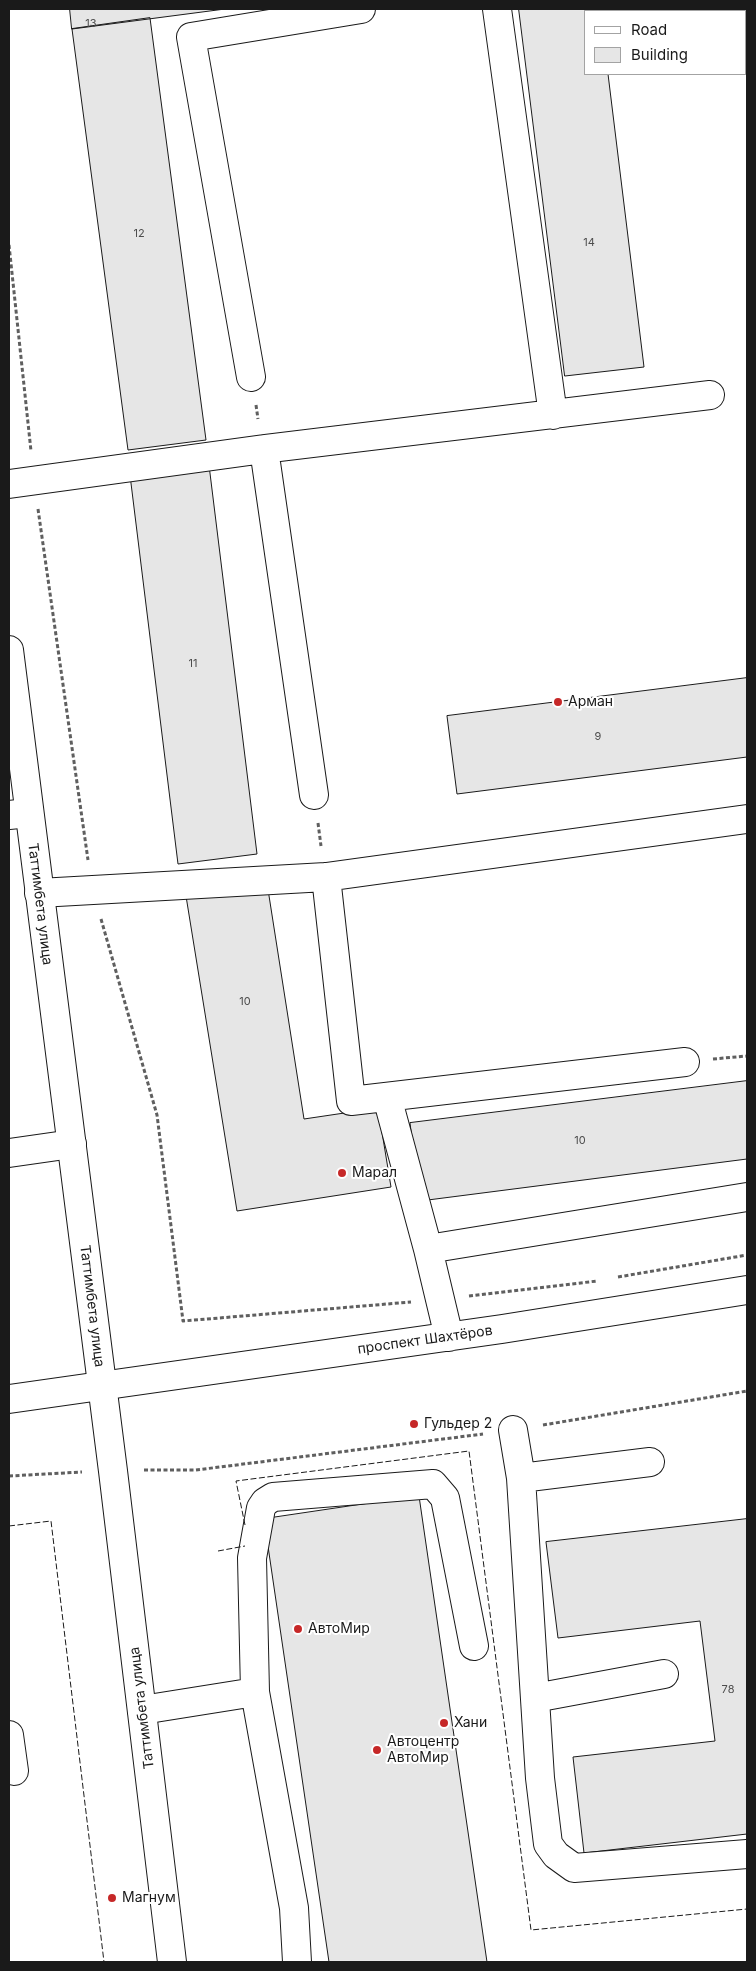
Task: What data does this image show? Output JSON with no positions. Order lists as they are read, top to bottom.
{
  "streets": {
    "main road": ["Таттимбета улица", "проспект Шахтёров"]
  },
  "crossings": [
    ["Таттимбета улица", "проспект Шахтёров"]
  ],
  "places": [
    "Арман",
    "Марал",
    "Гульдер 2",
    "АвтоМир",
    "Хани",
    "Автоцентр АвтоМир",
    "Магнум"
  ],
  "house_numbers": [
    "13",
    "12",
    "14",
    "11",
    "9",
    "10",
    "10",
    "78"
  ],
  "legend": ["Road", "Building"]
}
